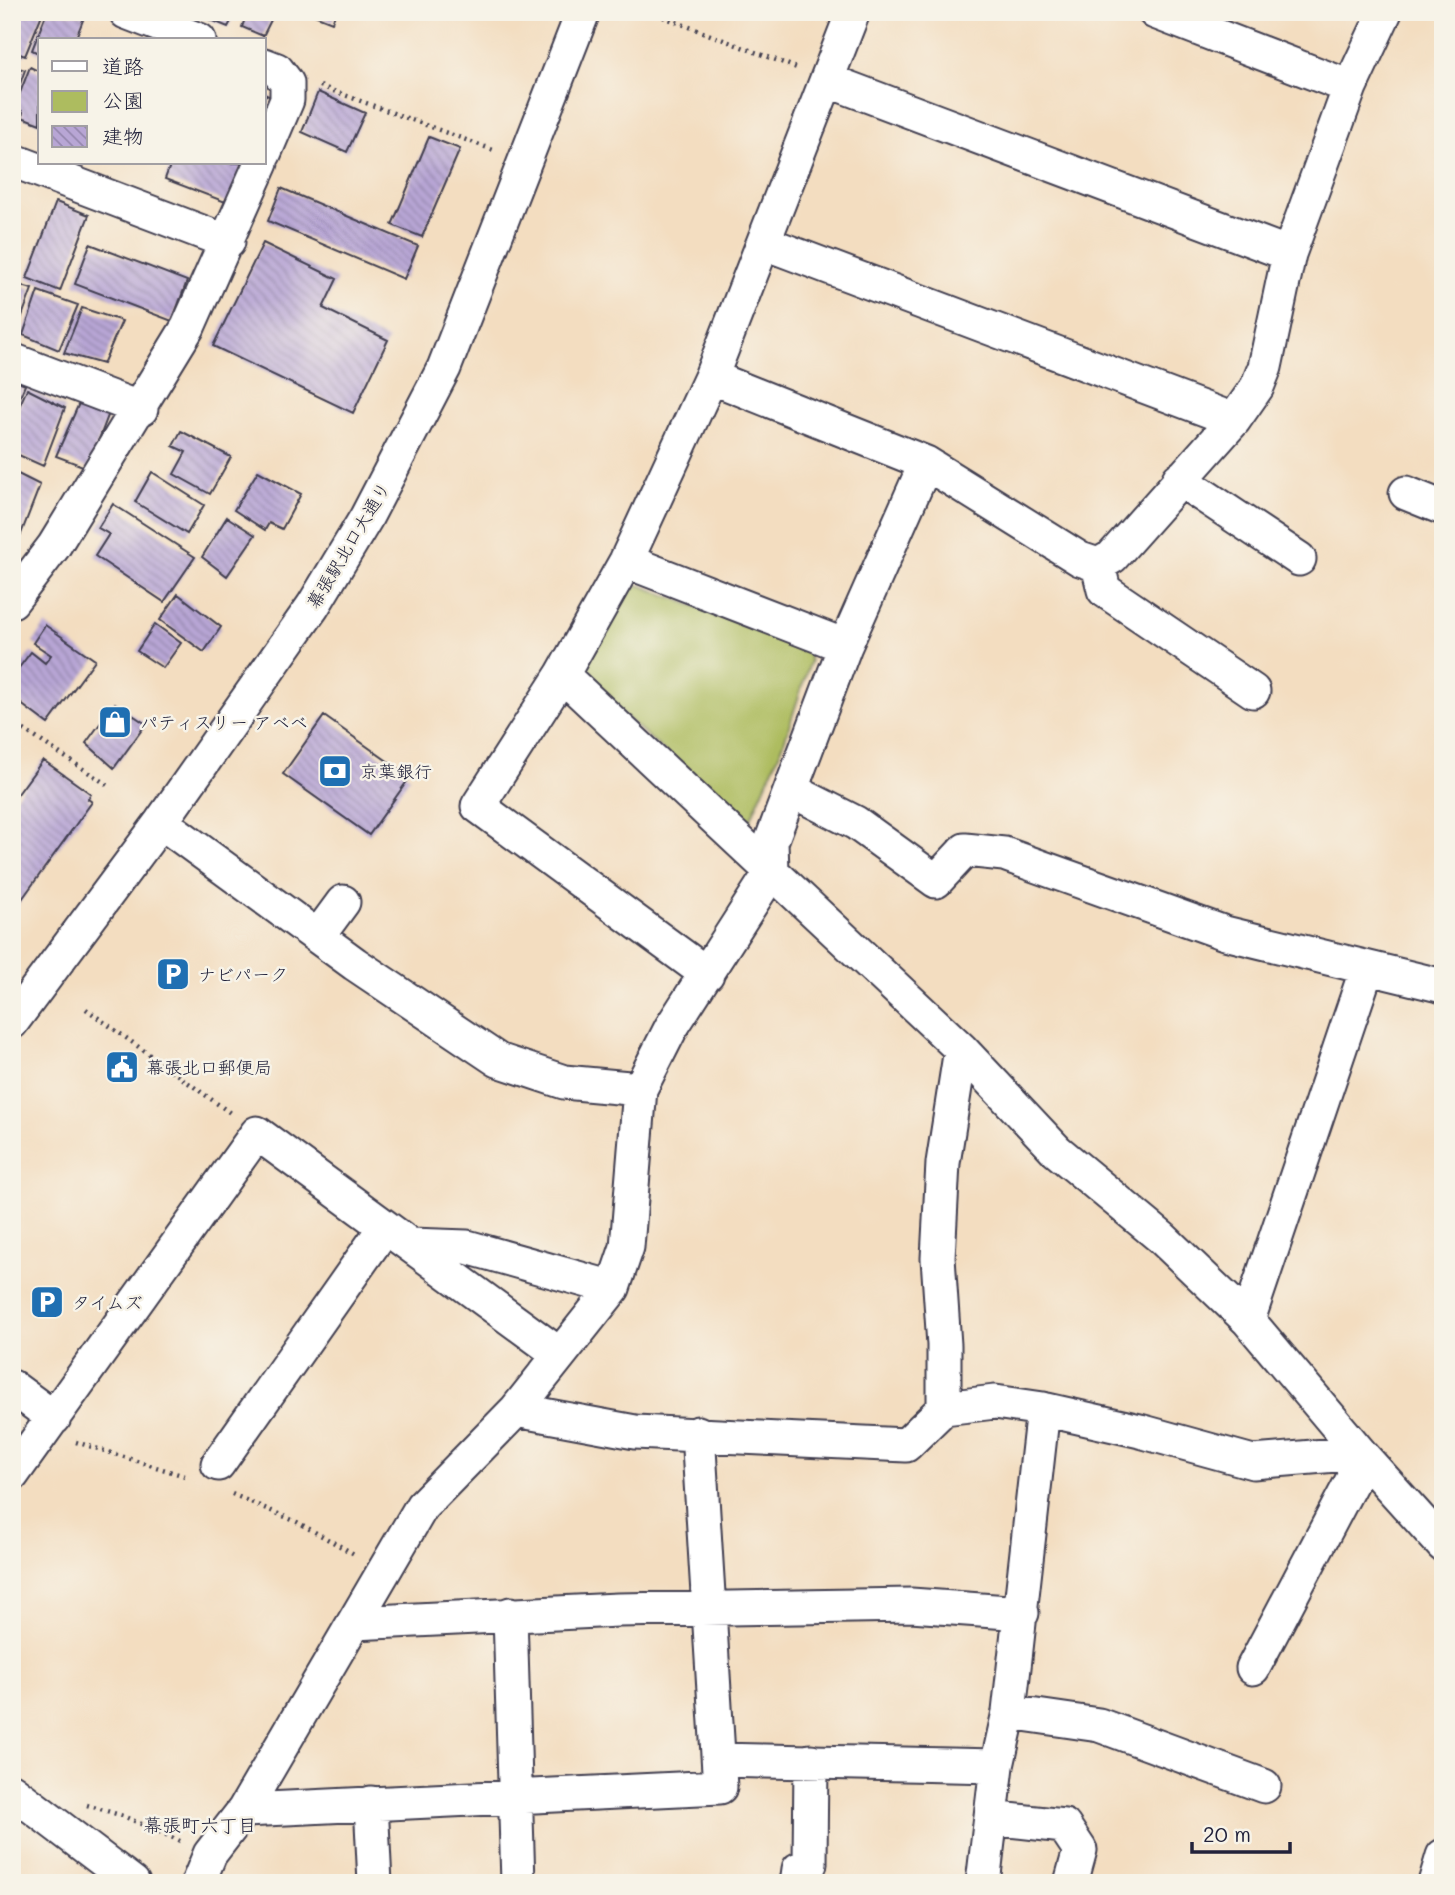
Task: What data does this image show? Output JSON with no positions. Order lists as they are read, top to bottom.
{
  "streets": {
    "street": ["幕張駅北口大通り"]
  },
  "districts": ["幕張町六丁目"],
  "places": {
    "shop": ["パティスリー アベベ"],
    "bank": ["京葉銀行"],
    "parking": ["ナビパーク", "タイムズ"],
    "public building": ["幕張北口郵便局"]
  },
  "legend": ["道路", "公園", "建物"],
  "scale_bar": "20 m"
}
